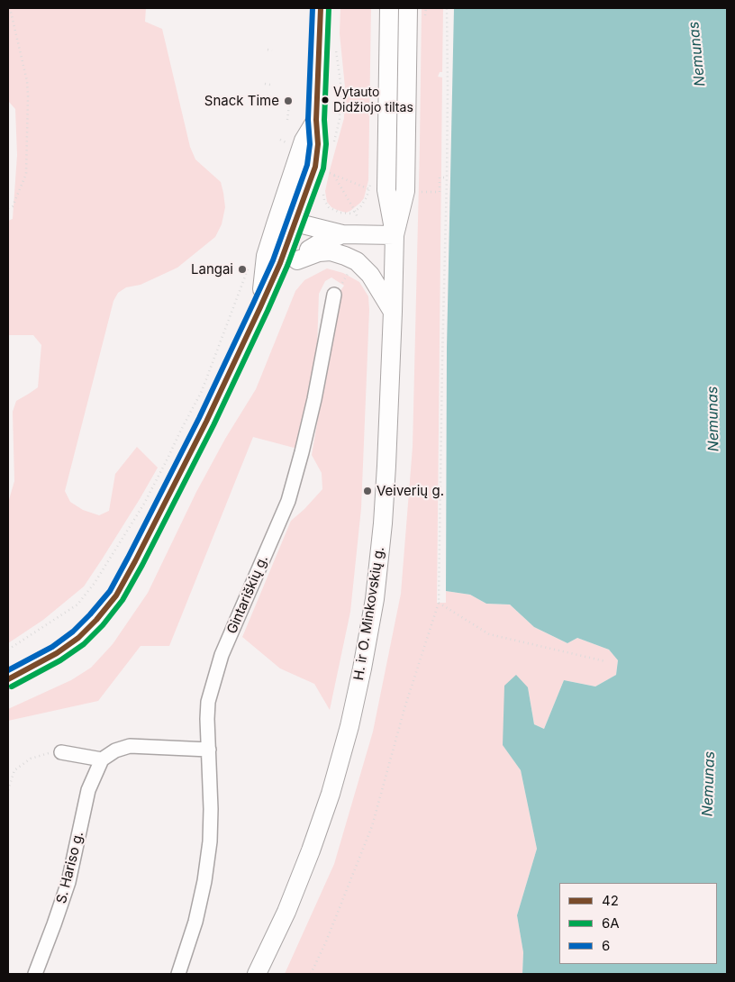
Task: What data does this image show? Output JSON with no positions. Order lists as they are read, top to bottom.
{
  "streets": {
    "main road": ["H. ir O. Minkovskių g."],
    "street": ["Gintariškių g.", "S. Hariso g."]
  },
  "water": ["Nemunas"],
  "places": [
    "Vytauto Didžiojo tiltas",
    "Snack Time",
    "Langai",
    "Veiverių g."
  ],
  "lines": ["transit line 42", "transit line 6A", "transit line 6"],
  "legend": ["42", "6A", "6"]
}
